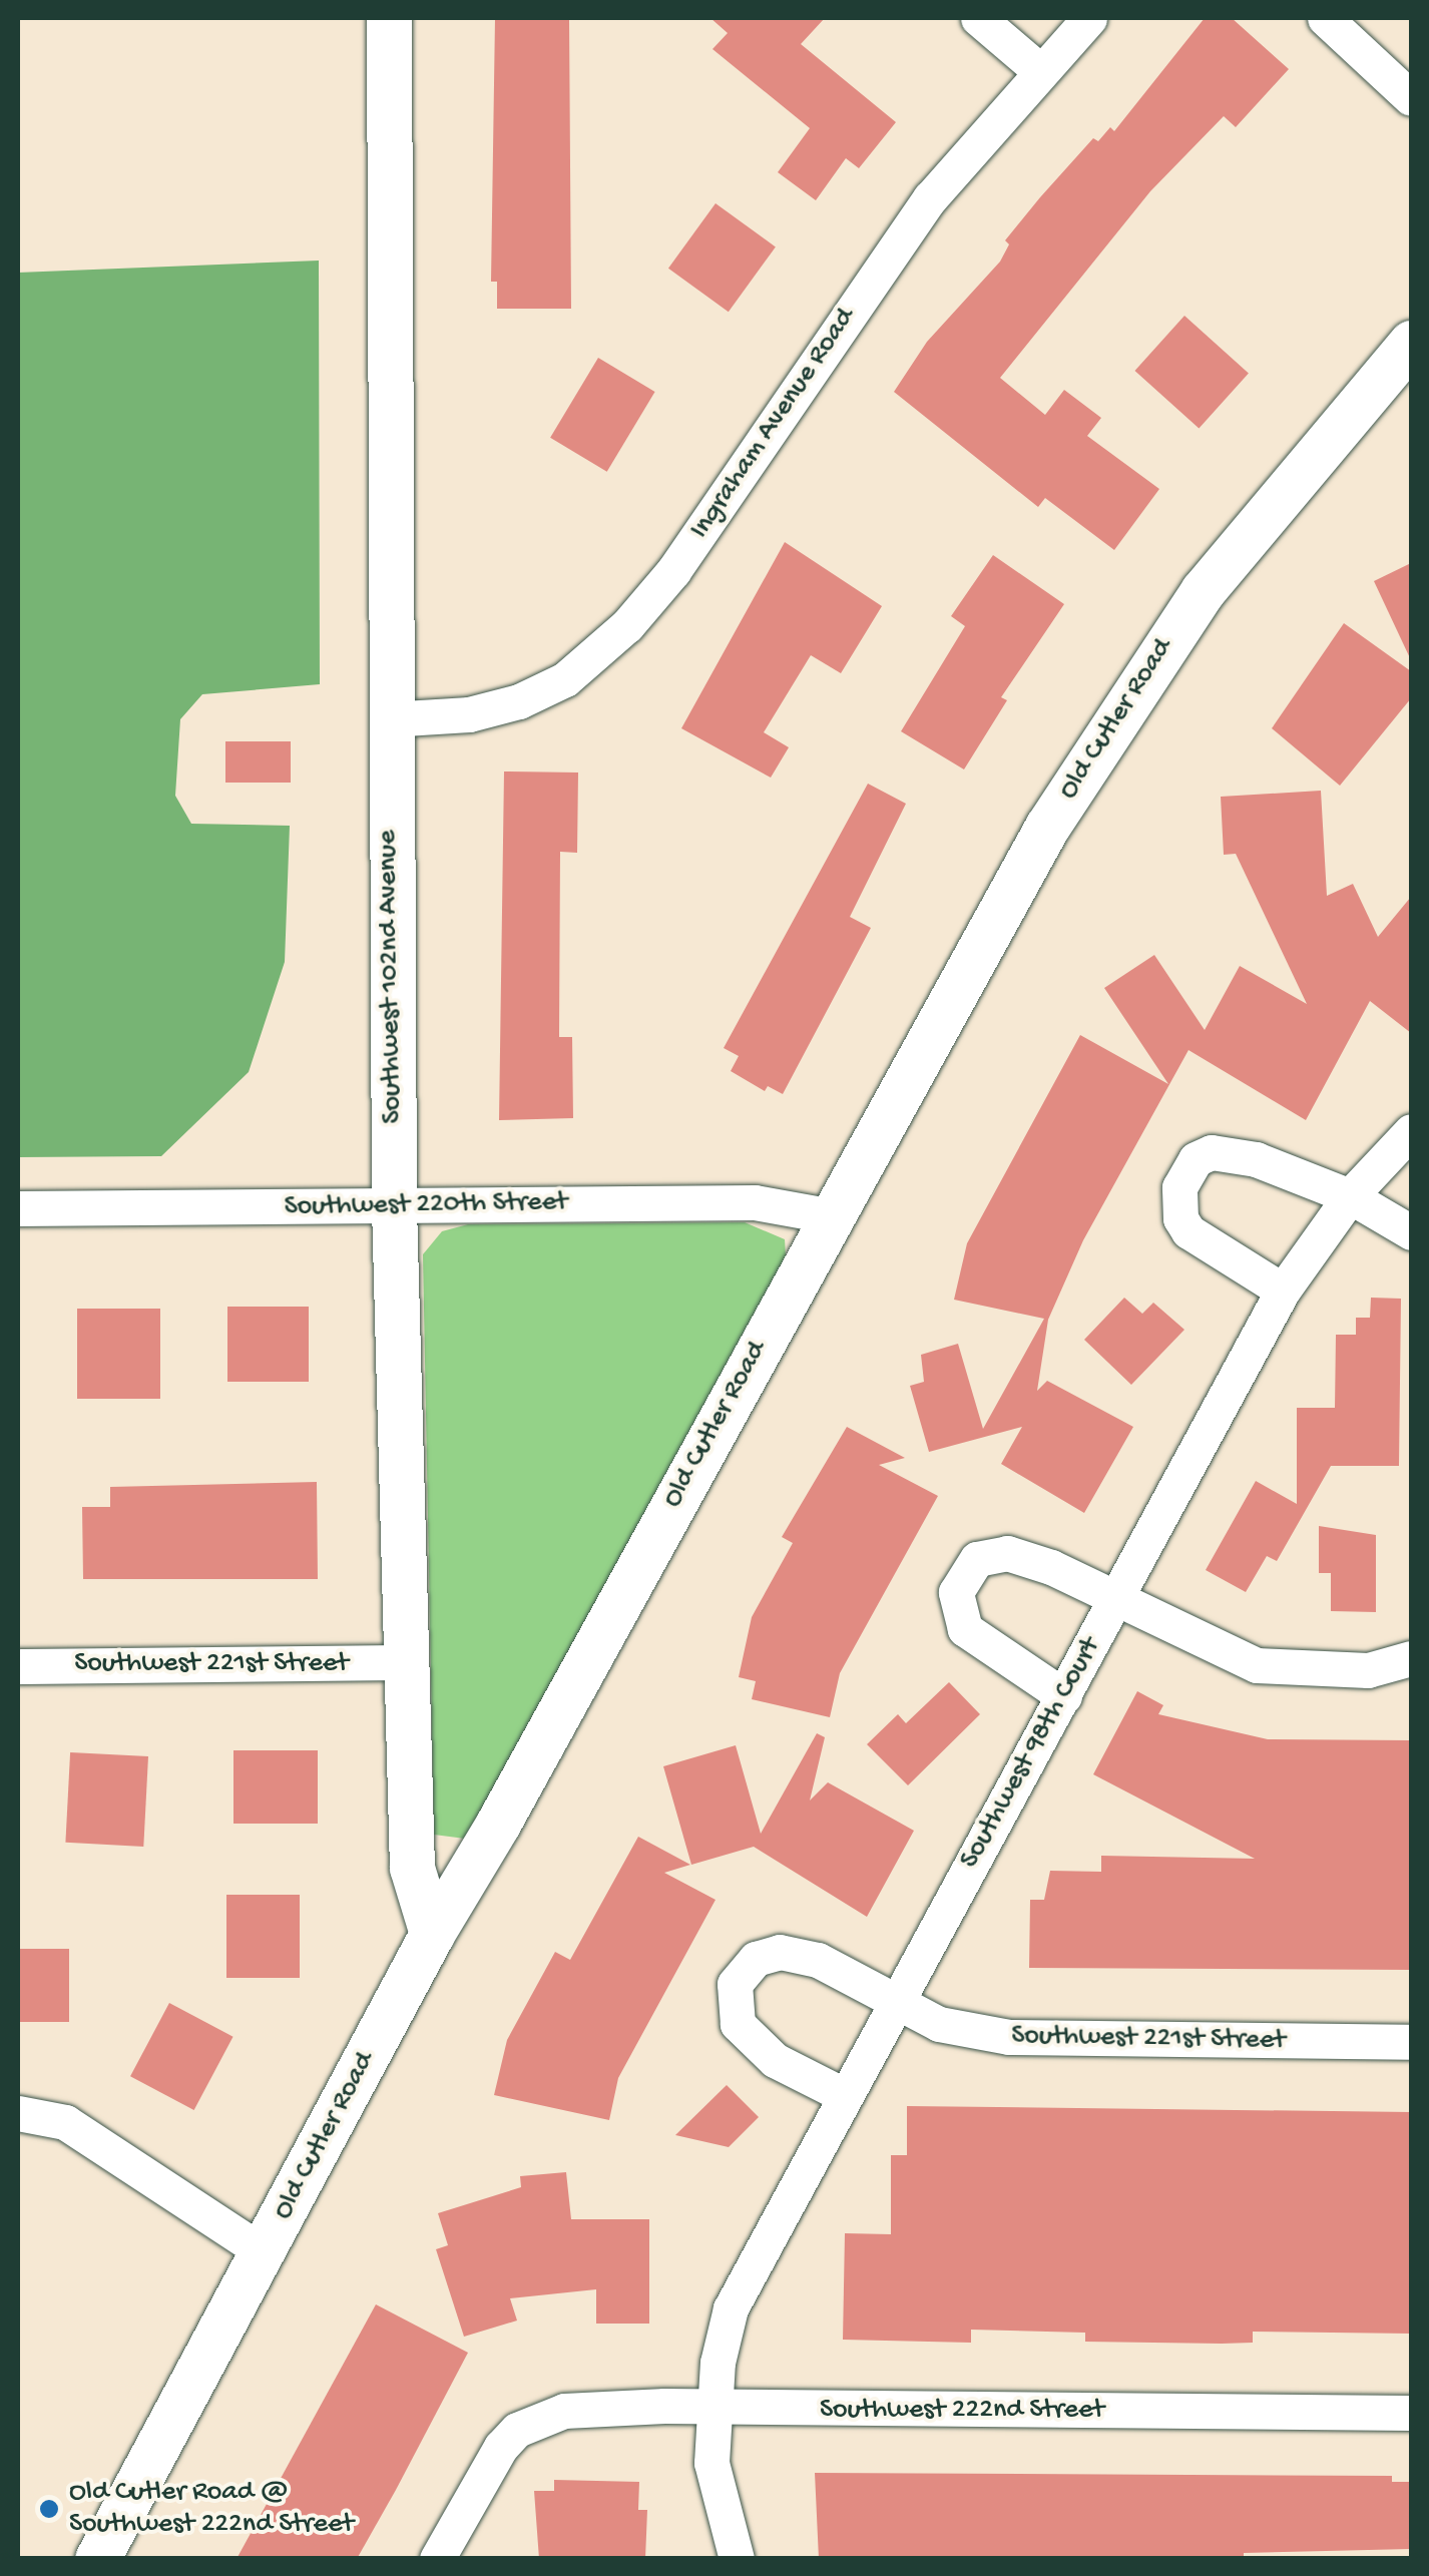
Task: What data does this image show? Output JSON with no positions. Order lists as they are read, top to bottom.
{
  "streets": {
    "street": [
      "Ingraham Avenue Road",
      "Old Cutler Road",
      "Southwest 102nd Avenue",
      "Southwest 220th Street",
      "Southwest 221st Street",
      "Southwest 98th Court",
      "Southwest 222nd Street"
    ]
  },
  "crossings": [
    ["Ingraham Avenue Road", "Southwest 102nd Avenue"],
    ["Old Cutler Road", "Southwest 102nd Avenue"],
    ["Old Cutler Road", "Southwest 220th Street"],
    ["Southwest 102nd Avenue", "Southwest 220th Street"],
    ["Southwest 102nd Avenue", "Southwest 221st Street"],
    ["Southwest 221st Street", "Southwest 98th Court"],
    ["Southwest 98th Court", "Southwest 222nd Street"]
  ],
  "places": ["Old Cutler Road @ Southwest 222nd Street"]
}
